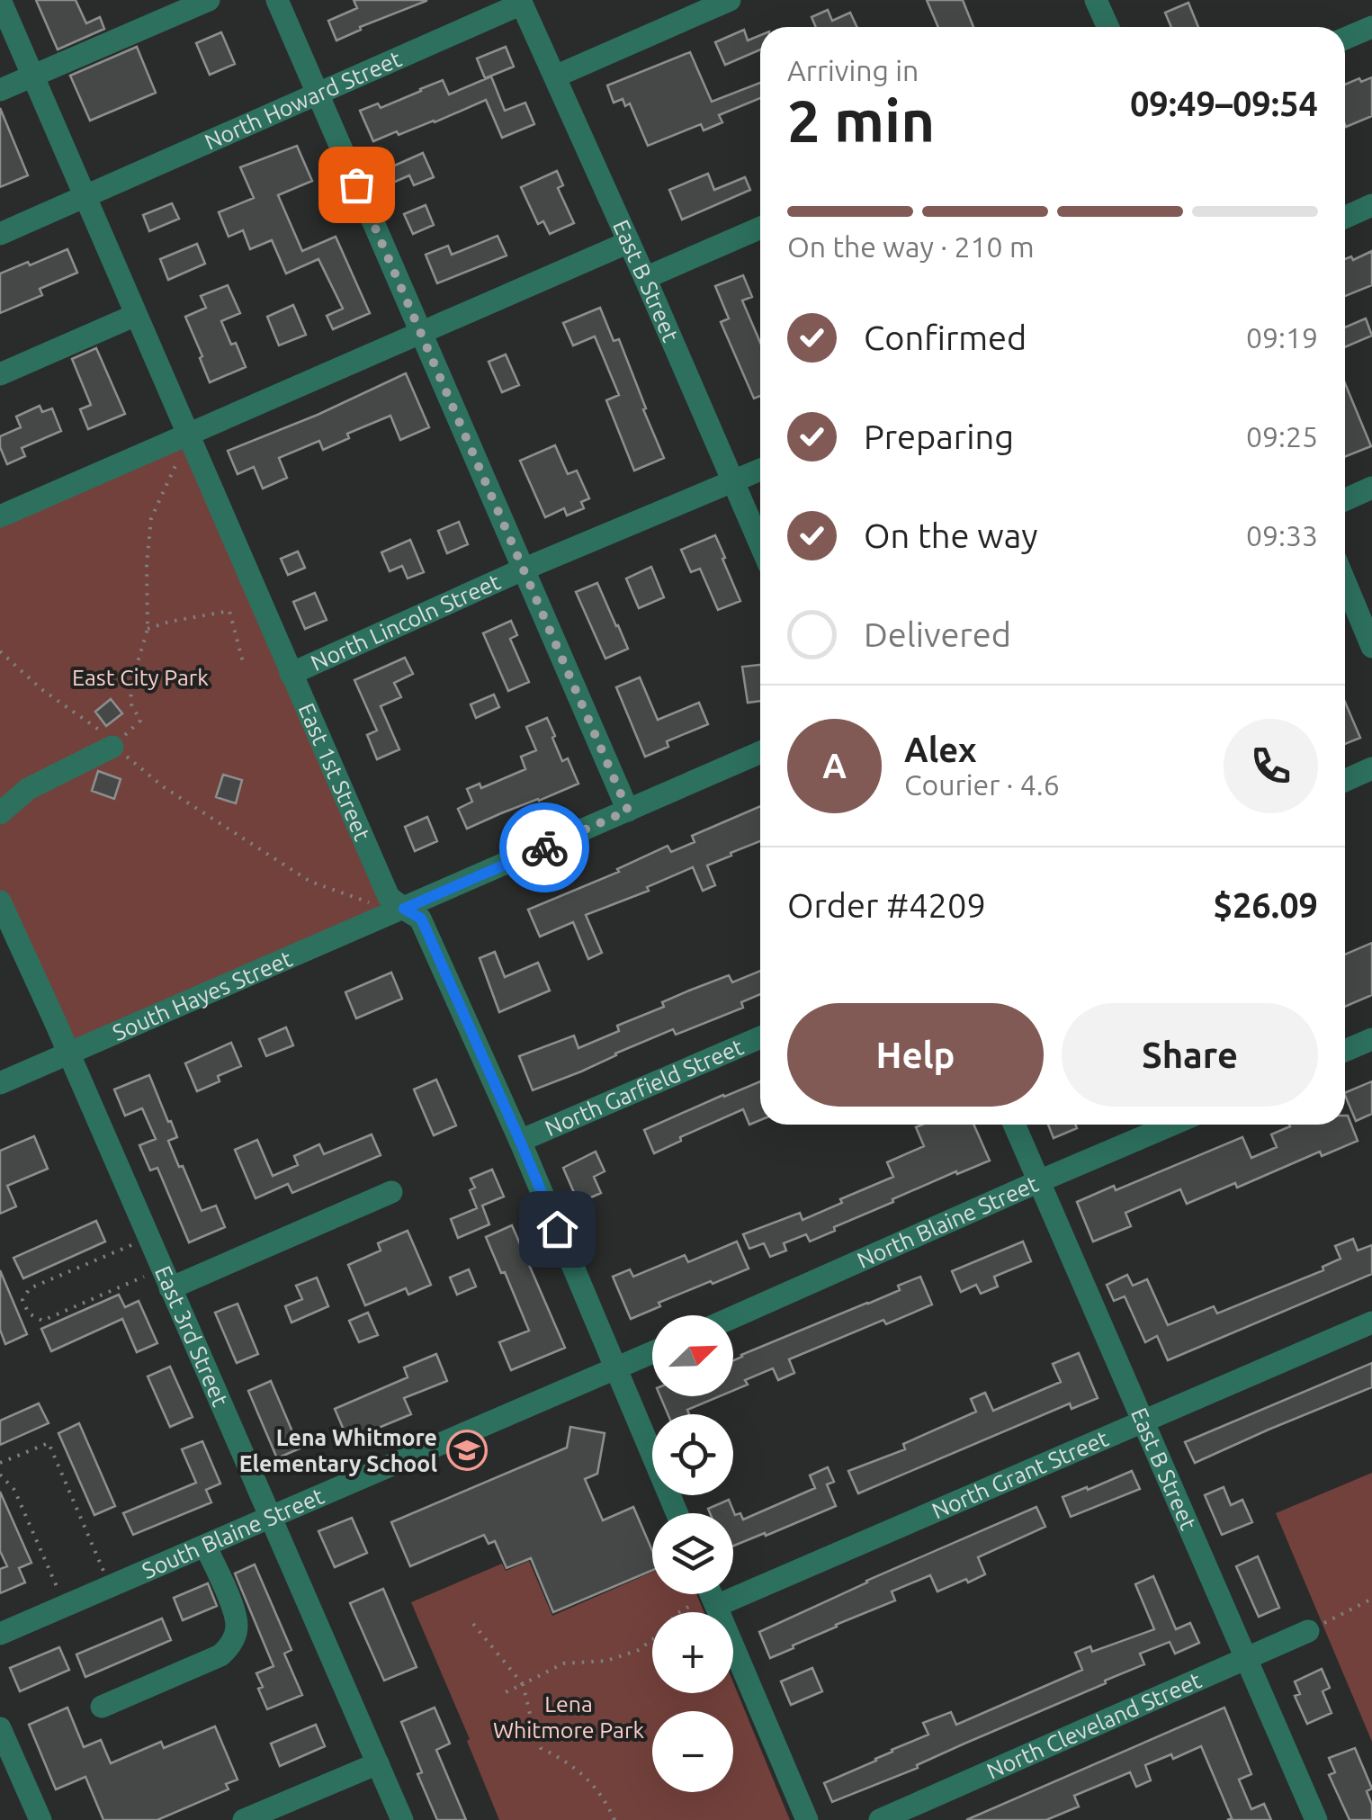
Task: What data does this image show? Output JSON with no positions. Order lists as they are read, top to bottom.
{
  "streets": {
    "street": [
      "North Howard Street",
      "East B Street",
      "North Lincoln Street",
      "East 1st Street",
      "South Hayes Street",
      "North Garfield Street",
      "North Blaine Street",
      "East 3rd Street",
      "North Grant Street",
      "South Blaine Street",
      "North Cleveland Street"
    ]
  },
  "crossings": [
    ["North Howard Street", "East B Street"],
    ["North Howard Street", "East 1st Street"],
    ["East B Street", "North Lincoln Street"],
    ["East B Street", "North Blaine Street"],
    ["East B Street", "North Grant Street"],
    ["East B Street", "North Cleveland Street"],
    ["North Lincoln Street", "East 1st Street"],
    ["East 1st Street", "South Hayes Street"],
    ["East 1st Street", "North Garfield Street"],
    ["East 1st Street", "South Blaine Street"],
    ["South Hayes Street", "East 3rd Street"],
    ["East 3rd Street", "South Blaine Street"]
  ],
  "parks": ["East City Park", "Lena Whitmore Park"],
  "places": {
    "school or university": ["Lena Whitmore Elementary School"]
  },
  "north": "top right",
  "page": {
    "heading": ["2 min", "Arriving in", "09:49–09:54"],
    "panel": [
      "Alex",
      "Courier · 4.6",
      "Order #4209",
      "$26.09"
    ],
    "bar": "On the way · 210 m",
    "list": [
      ["Confirmed", "09:19"],
      ["Preparing", "09:25"],
      ["On the way", "09:33"],
      "Delivered"
    ],
    "round": "A",
    "buttons": ["Help", "Share"],
    "map_buttons": ["+", "−"]
  }
}
